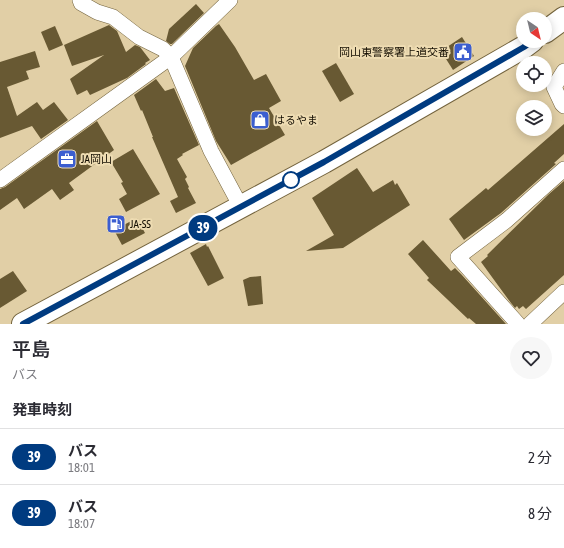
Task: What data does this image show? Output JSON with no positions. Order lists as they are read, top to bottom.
{
  "places": {
    "public building": ["岡山東警察署上道交番"],
    "shop": ["はるやま"],
    "office": ["JA岡山"],
    "fuel station": ["JA-SS"]
  },
  "lines": ["bus line 39"],
  "north": "bottom right",
  "page": {
    "on_map": "39",
    "heading": [
      ["平島", "バス"],
      "発車時刻"
    ],
    "list": [
      {
        "mark": "39",
        "name": "バス",
        "note": "18:01",
        "value": "2 分"
      },
      {
        "mark": "39",
        "name": "バス",
        "note": "18:07",
        "value": "8 分"
      }
    ]
  }
}
